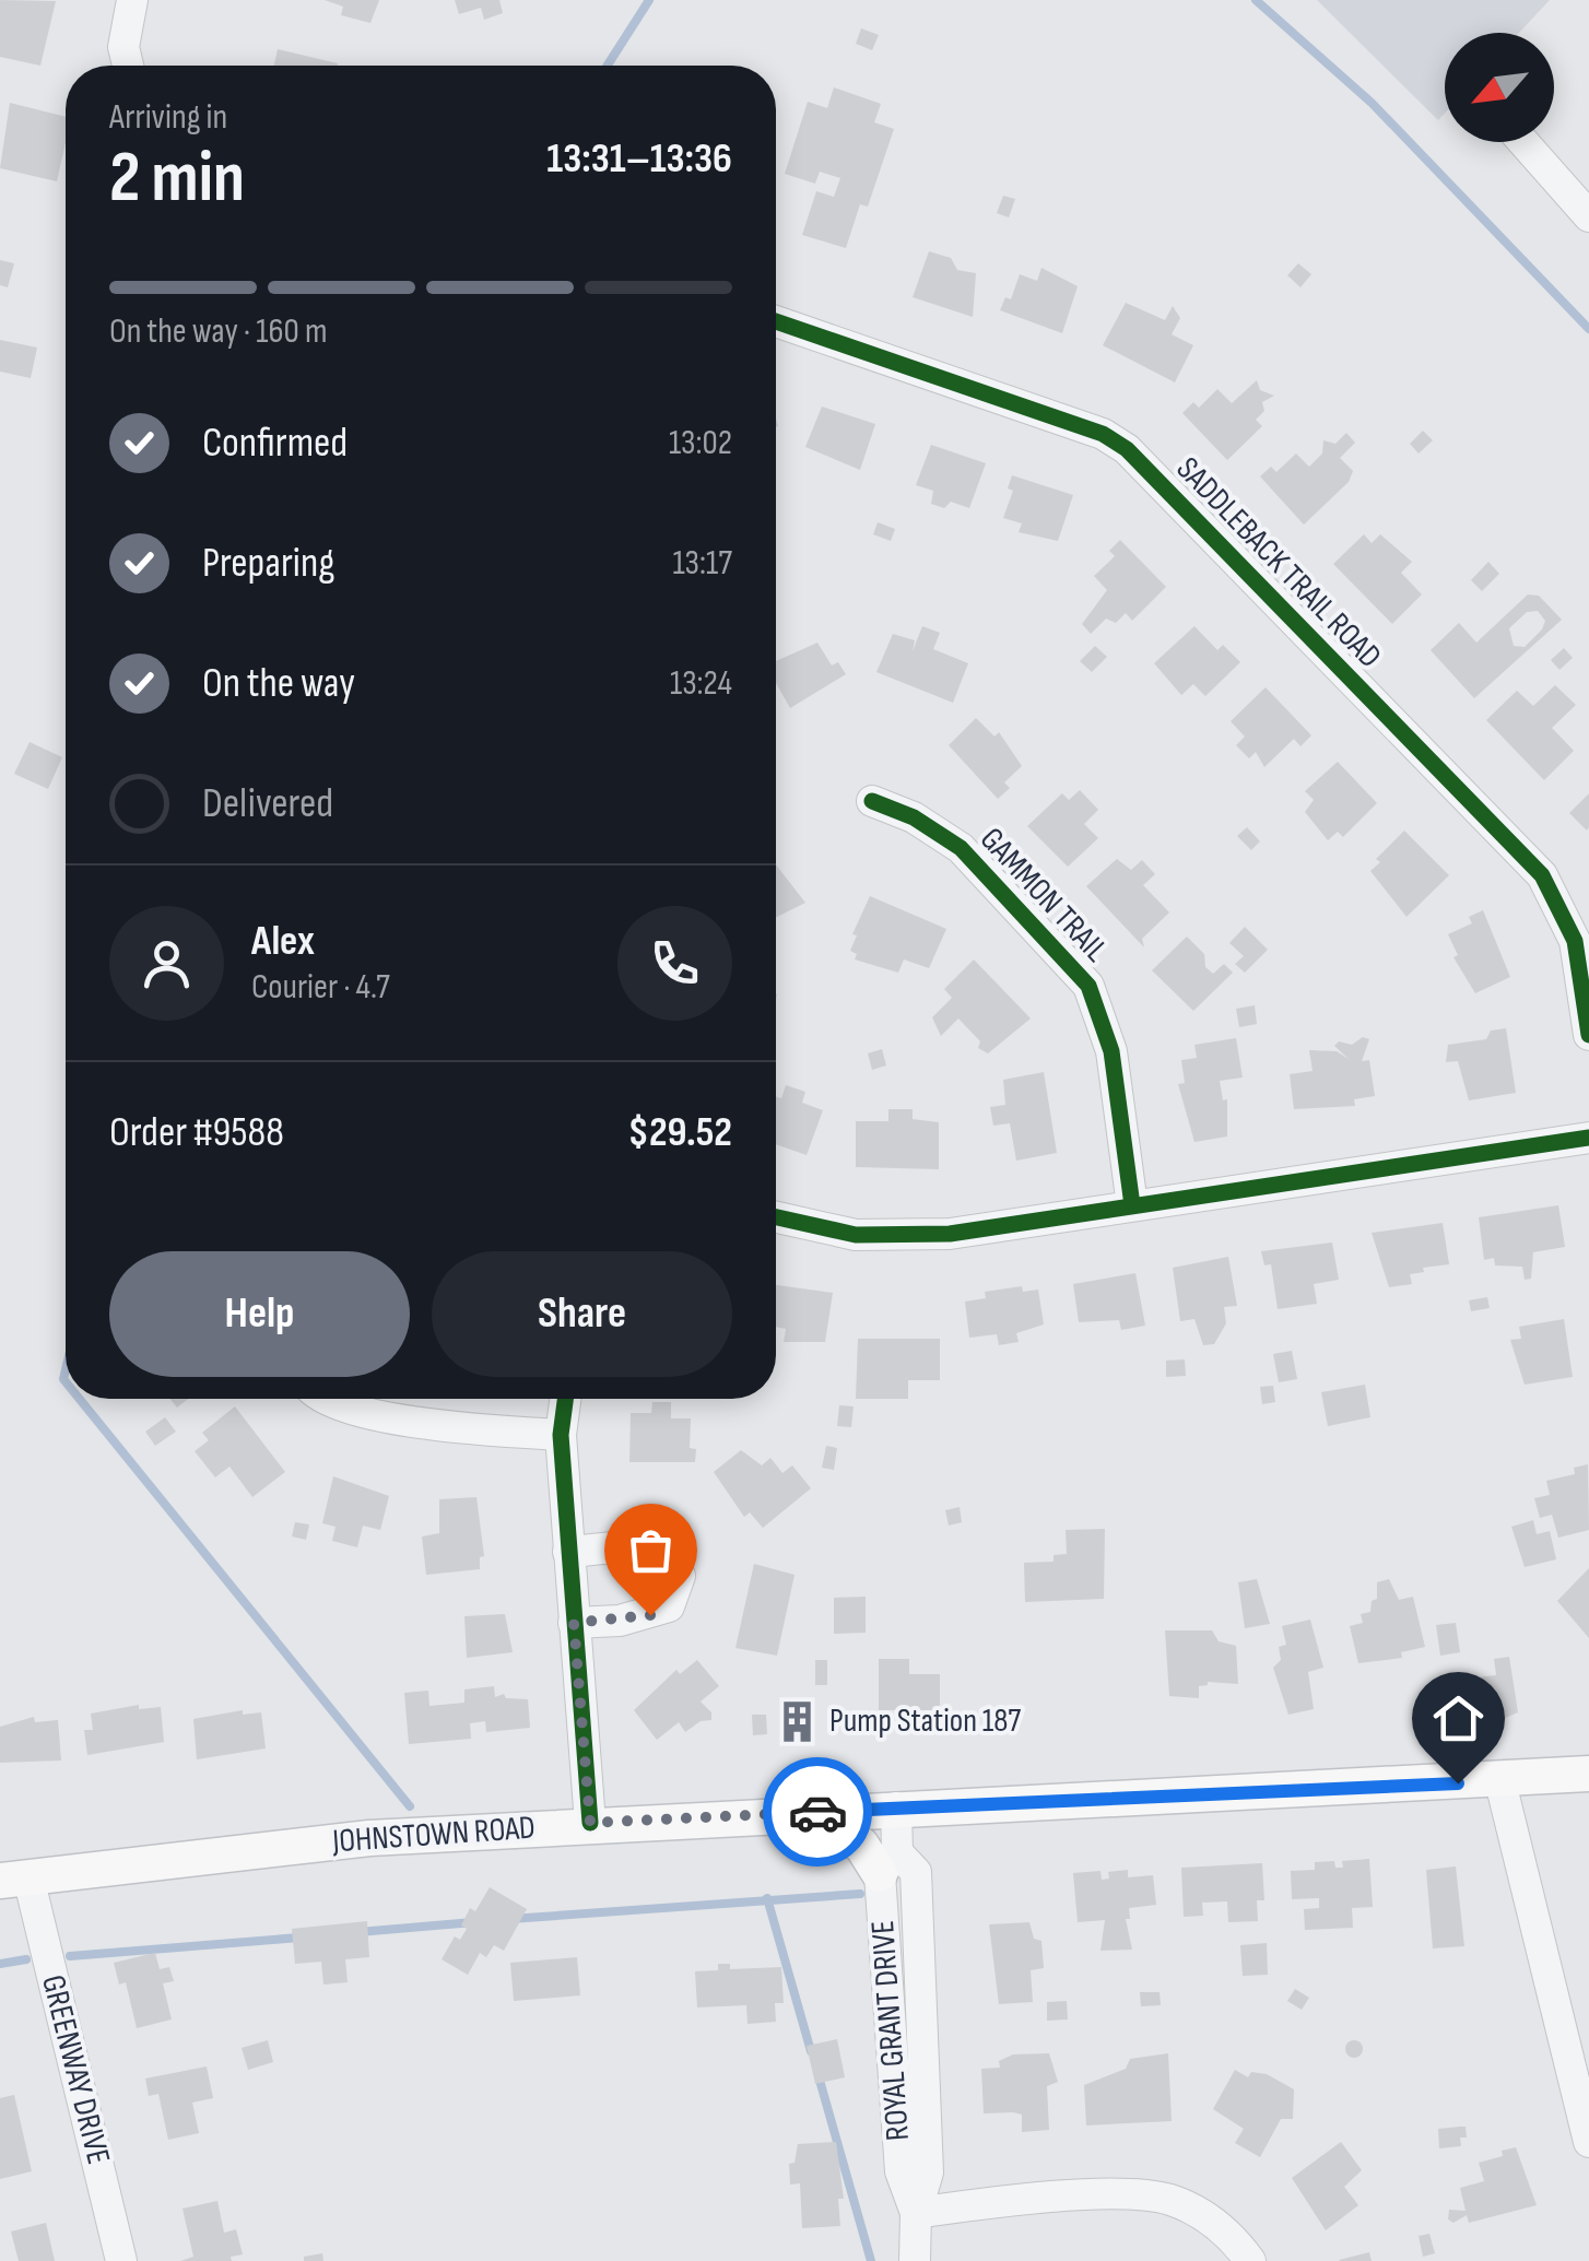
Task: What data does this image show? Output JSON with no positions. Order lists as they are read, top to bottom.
{
  "streets": {
    "main road": ["JOHNSTOWN ROAD"],
    "street": [
      "SADDLEBACK TRAIL ROAD",
      "GAMMON TRAIL",
      "ROYAL GRANT DRIVE",
      "GREENWAY DRIVE"
    ]
  },
  "crossings": [
    ["JOHNSTOWN ROAD", "ROYAL GRANT DRIVE"],
    ["JOHNSTOWN ROAD", "GREENWAY DRIVE"]
  ],
  "places": {
    "building": ["Pump Station 187"]
  },
  "north": "bottom left",
  "page": {
    "heading": ["2 min", "Arriving in", "13:31–13:36"],
    "panel": [
      "Alex",
      "Courier · 4.7",
      "Order #9588",
      "$29.52"
    ],
    "bar": "On the way · 160 m",
    "list": [
      ["Confirmed", "13:02"],
      ["Preparing", "13:17"],
      ["On the way", "13:24"],
      "Delivered"
    ],
    "buttons": ["Help", "Share"]
  }
}
